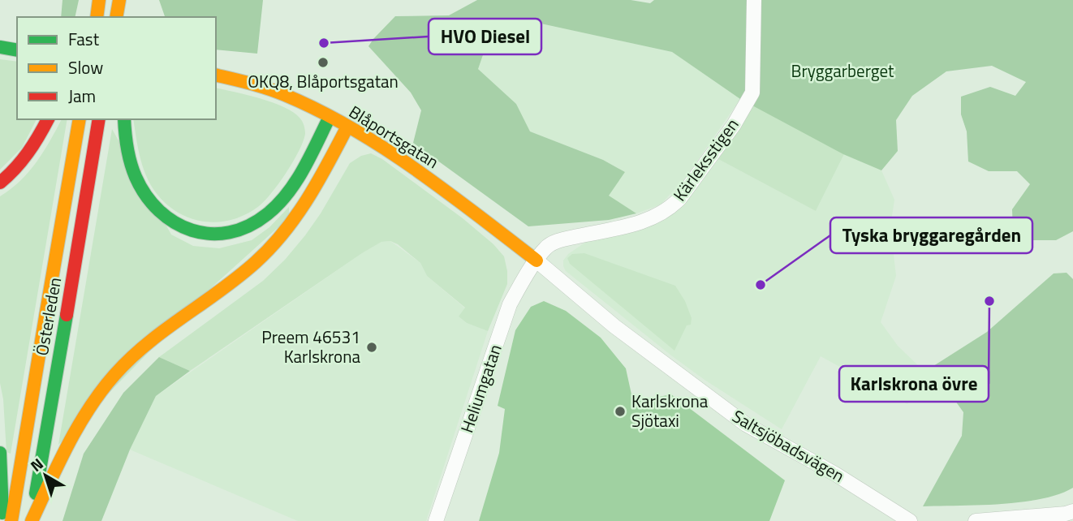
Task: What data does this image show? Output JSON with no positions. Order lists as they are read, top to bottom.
{
  "streets": {
    "main road": ["Blåportsgatan", "Österleden"],
    "street": ["Kärleksstigen", "Heliumgatan", "Saltsjöbadsvägen"]
  },
  "crossings": [
    ["Blåportsgatan", "Kärleksstigen"],
    ["Blåportsgatan", "Heliumgatan"],
    ["Blåportsgatan", "Saltsjöbadsvägen"],
    ["Kärleksstigen", "Heliumgatan"],
    ["Kärleksstigen", "Saltsjöbadsvägen"],
    ["Heliumgatan", "Saltsjöbadsvägen"]
  ],
  "parks": ["Bryggarberget"],
  "places": [
    "HVO Diesel",
    "OKQ8, Blåportsgatan",
    "Tyska bryggaregården",
    "Karlskrona övre",
    "Preem 46531 Karlskrona",
    "Karlskrona Sjötaxi"
  ],
  "legend": ["Fast", "Slow", "Jam"],
  "north": "top left"
}
